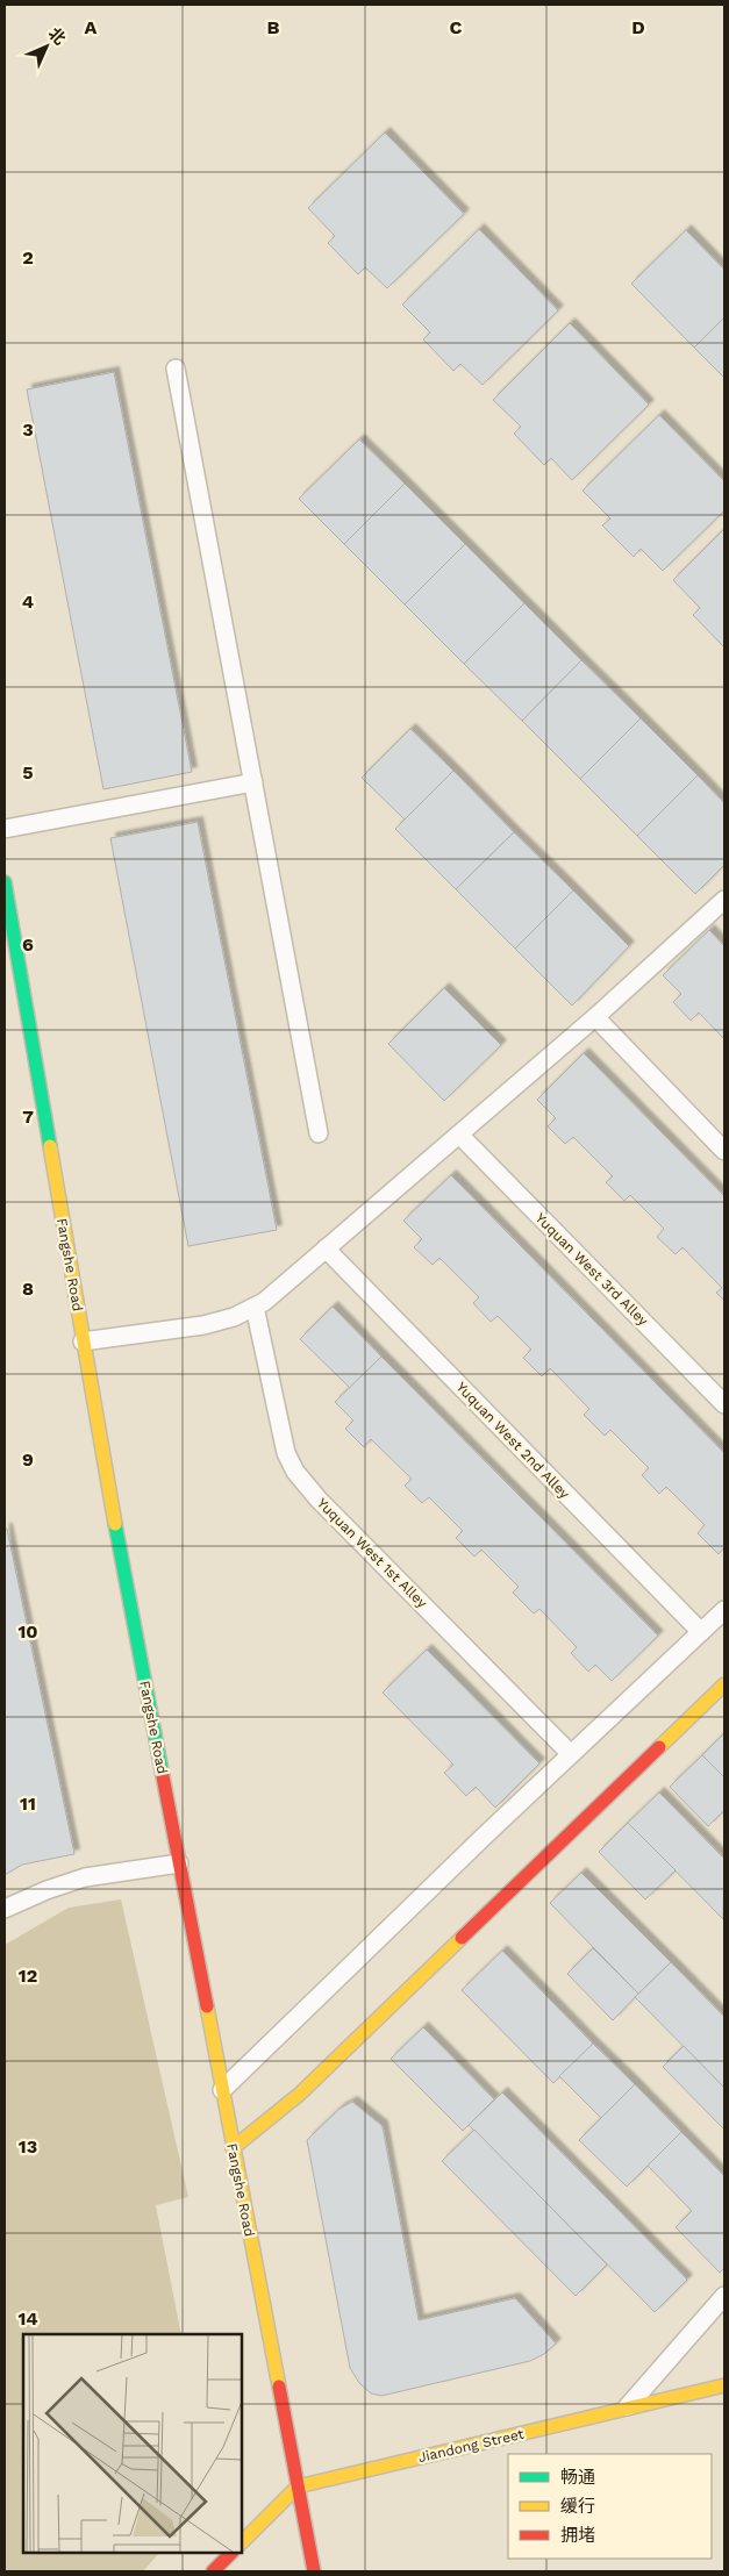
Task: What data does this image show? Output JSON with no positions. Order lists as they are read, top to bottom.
{
  "streets": {
    "street": ["Fangshe Road", "Jiandong Street"],
    "lane": ["Yuquan West 3rd Alley", "Yuquan West 2nd Alley", "Yuquan West 1st Alley"]
  },
  "crossings": [
    ["Fangshe Road", "Jiandong Street"]
  ],
  "legend": ["畅通", "缓行", "拥堵"],
  "north": "top right",
  "grid": {
    "columns": [
      "A",
      "B",
      "C",
      "D"
    ],
    "rows": [
      "2",
      "3",
      "4",
      "5",
      "6",
      "7",
      "8",
      "9",
      "10",
      "11",
      "12",
      "13",
      "14"
    ]
  }
}
